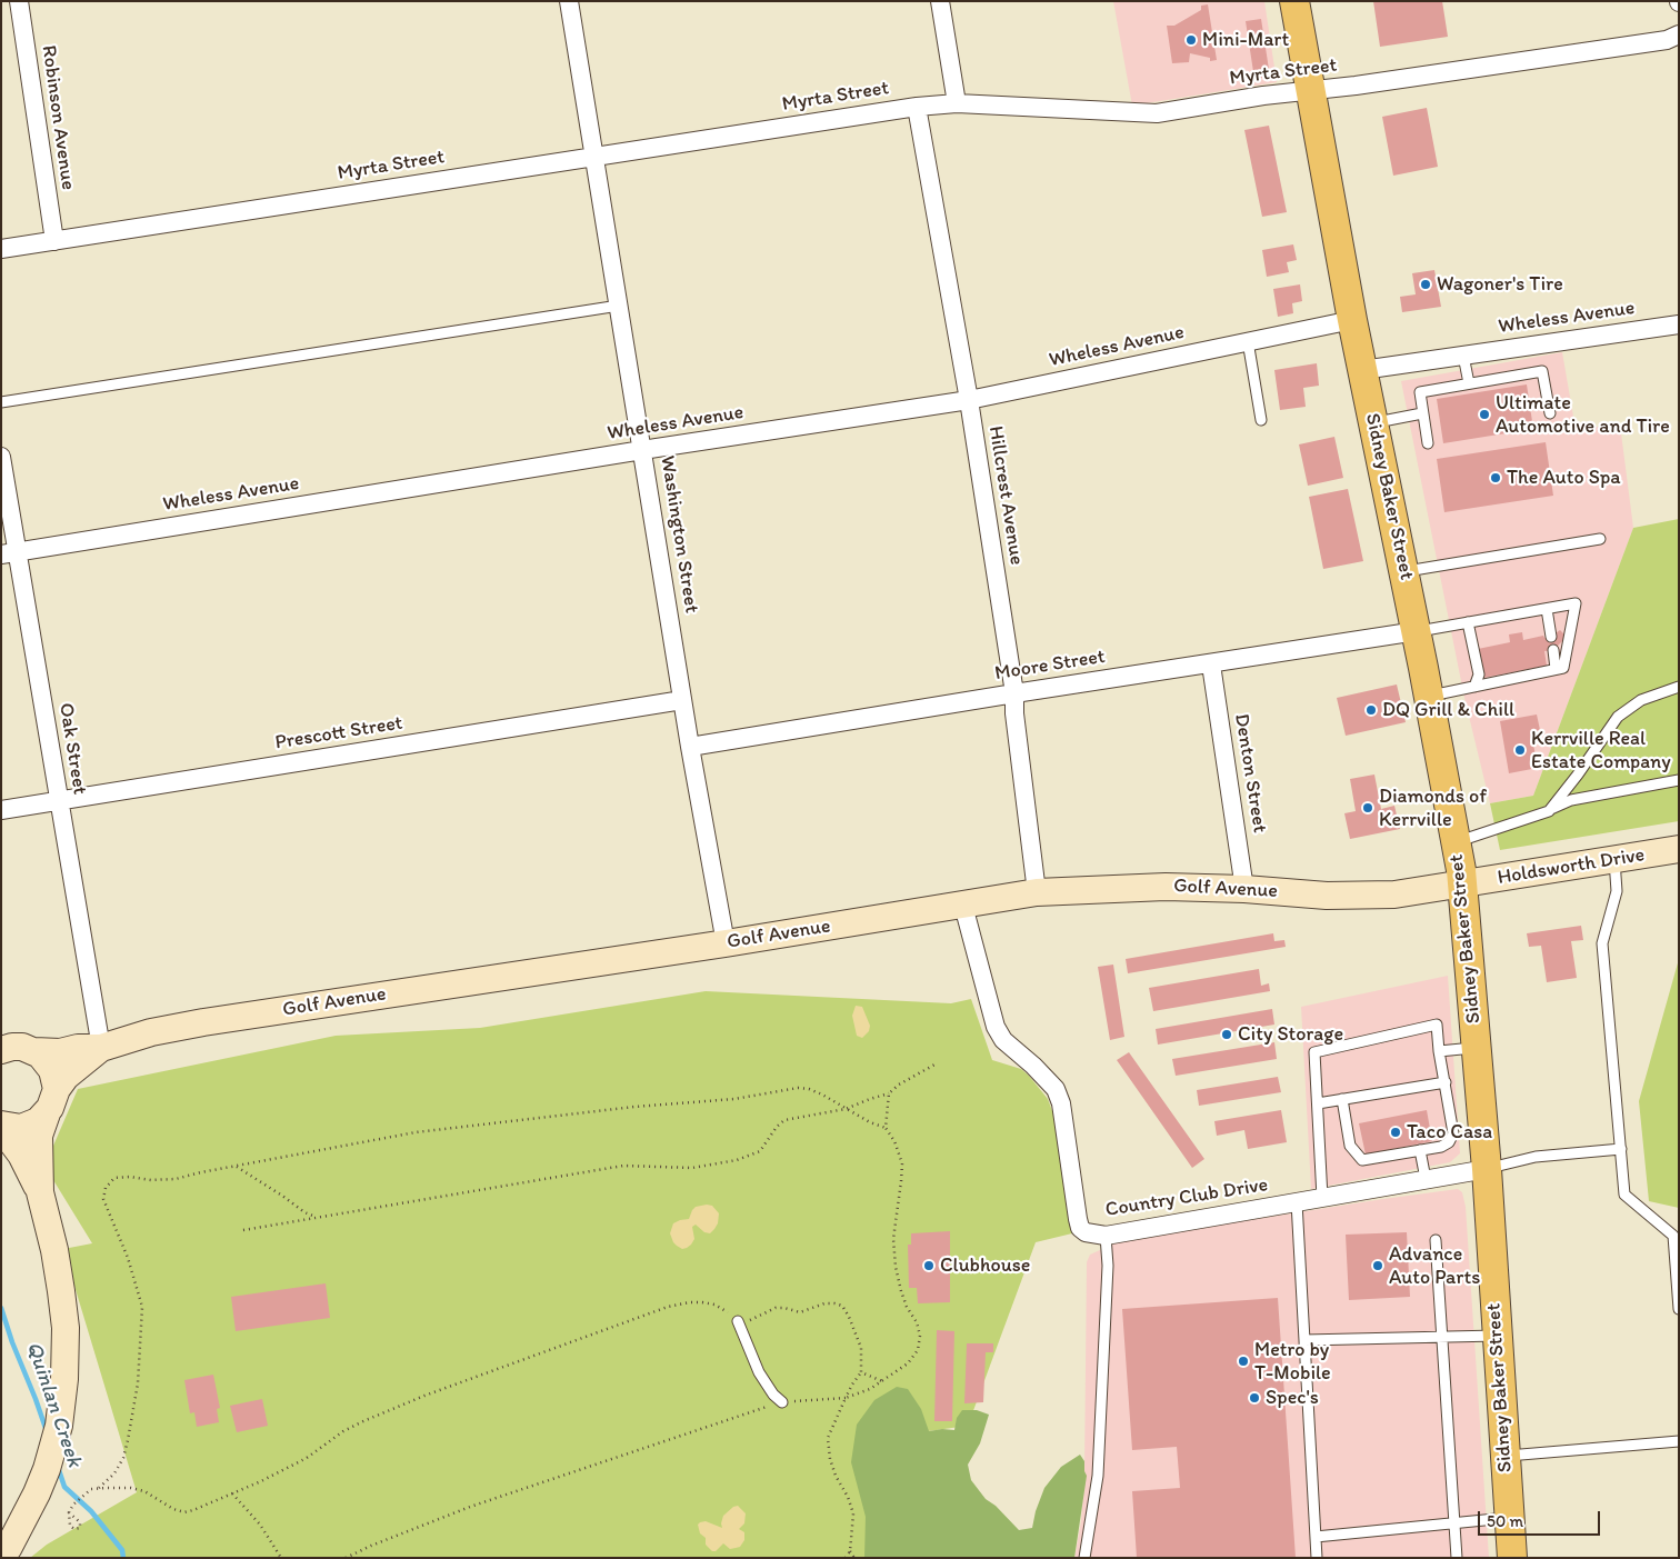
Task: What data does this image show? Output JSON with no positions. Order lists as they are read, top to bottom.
{
  "streets": {
    "main road": ["Sidney Baker Street", "Holdsworth Drive", "Golf Avenue"],
    "street": [
      "Myrta Street",
      "Robinson Avenue",
      "Wheless Avenue",
      "Hillcrest Avenue",
      "Washington Street",
      "Moore Street",
      "Prescott Street",
      "Oak Street",
      "Denton Street",
      "Country Club Drive"
    ]
  },
  "crossings": [
    ["Myrta Street", "Robinson Avenue"],
    ["Myrta Street", "Hillcrest Avenue"],
    ["Myrta Street", "Sidney Baker Street"],
    ["Myrta Street", "Washington Street"],
    ["Wheless Avenue", "Hillcrest Avenue"],
    ["Wheless Avenue", "Sidney Baker Street"],
    ["Wheless Avenue", "Washington Street"],
    ["Wheless Avenue", "Oak Street"],
    ["Hillcrest Avenue", "Moore Street"],
    ["Hillcrest Avenue", "Golf Avenue"],
    ["Sidney Baker Street", "Moore Street"],
    ["Sidney Baker Street", "Holdsworth Drive"],
    ["Sidney Baker Street", "Golf Avenue"],
    ["Sidney Baker Street", "Country Club Drive"],
    ["Washington Street", "Moore Street"],
    ["Washington Street", "Prescott Street"],
    ["Washington Street", "Golf Avenue"],
    ["Moore Street", "Denton Street"],
    ["Prescott Street", "Oak Street"],
    ["Oak Street", "Golf Avenue"],
    ["Denton Street", "Golf Avenue"],
    ["Holdsworth Drive", "Golf Avenue"],
    ["Golf Avenue", "Country Club Drive"]
  ],
  "water": ["Quinlan Creek"],
  "places": [
    "Mini-Mart",
    "Wagoner's Tire",
    "Ultimate Automotive and Tire",
    "The Auto Spa",
    "DQ Grill & Chill",
    "Kerrville Real Estate Company",
    "Diamonds of Kerrville",
    "City Storage",
    "Taco Casa",
    "Clubhouse",
    "Advance Auto Parts",
    "Metro by T-Mobile",
    "Spec's"
  ],
  "scale_bar": "50 m"
}
